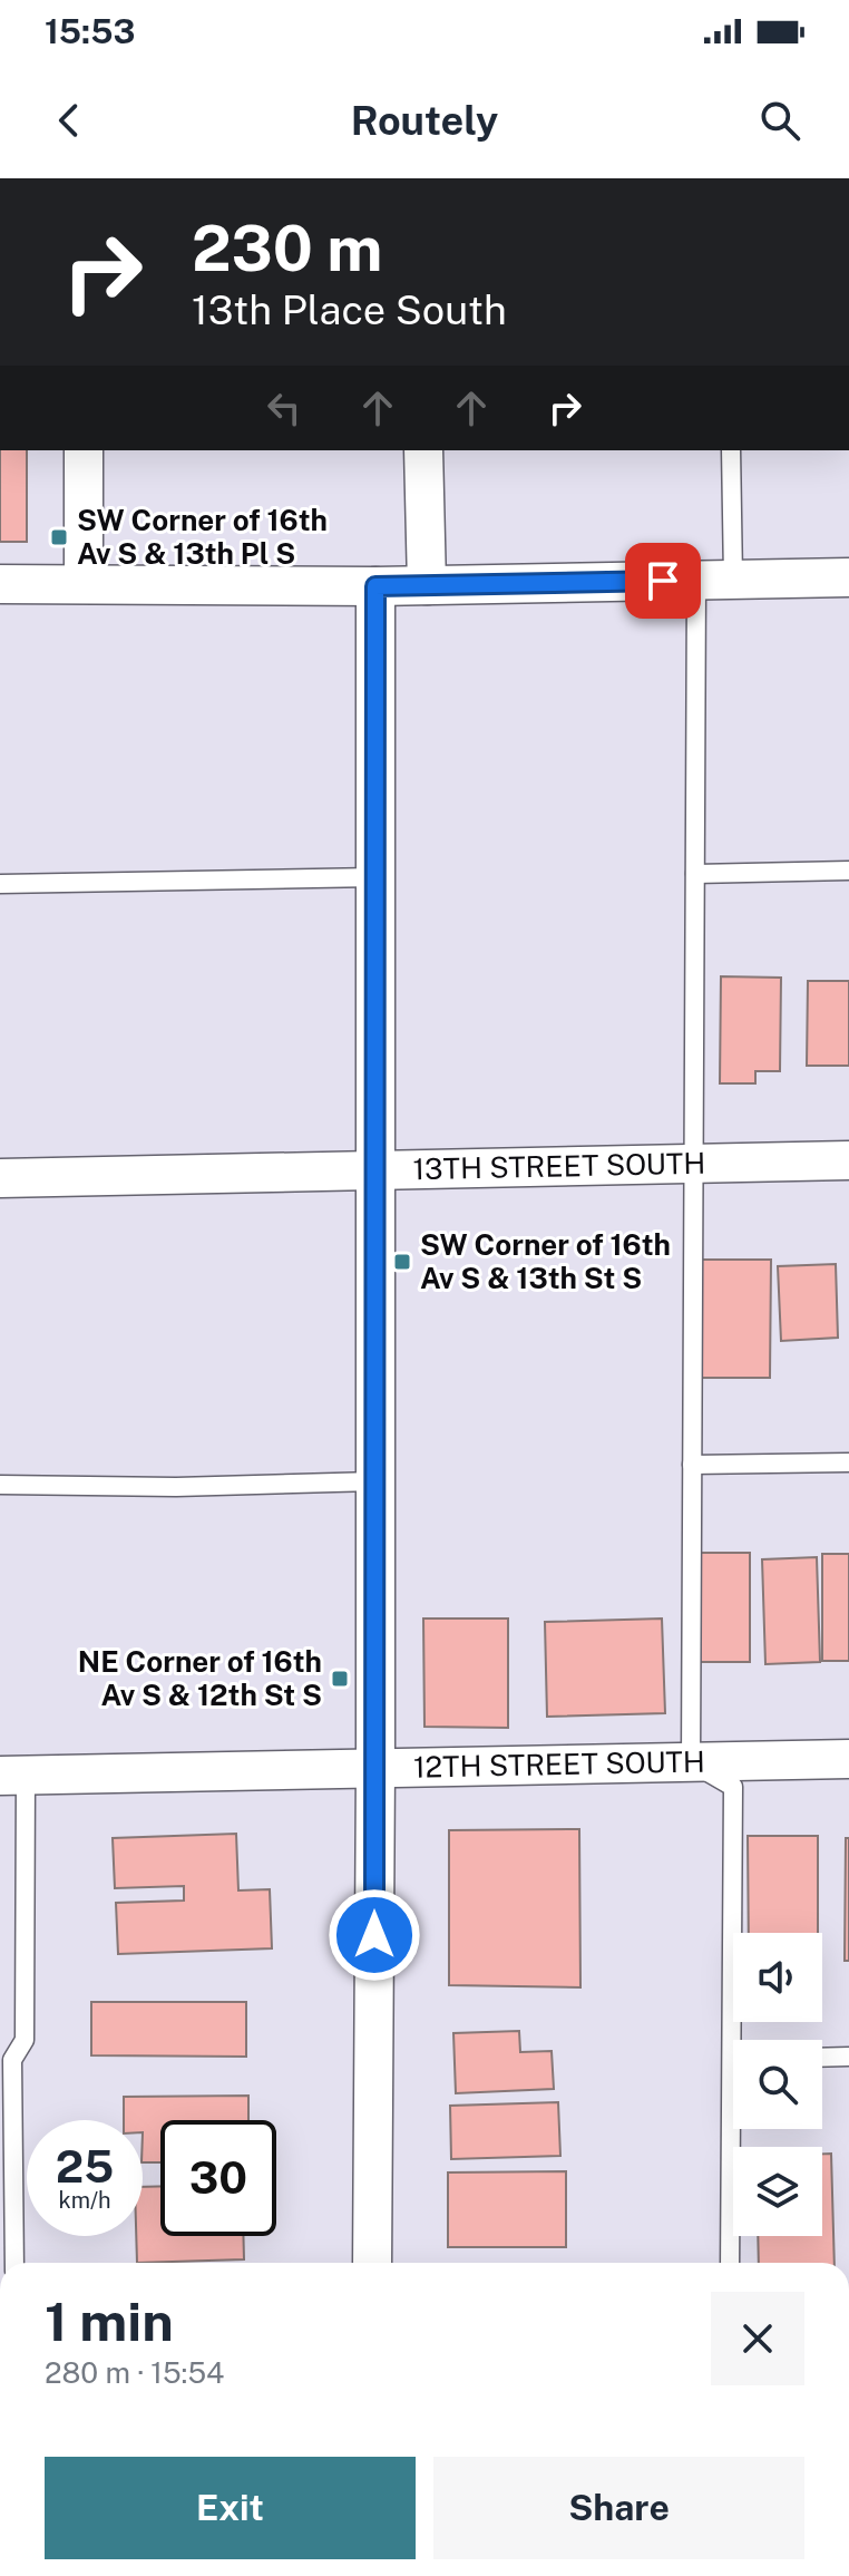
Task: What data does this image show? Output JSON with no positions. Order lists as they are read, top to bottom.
{
  "streets": {
    "street": ["13TH STREET SOUTH", "12TH STREET SOUTH"]
  },
  "places": {
    "transit": ["SW Corner of 16th Av S & 13th Pl S", "SW Corner of 16th Av S & 13th St S", "NE Corner of 16th Av S & 12th St S"]
  },
  "page": {
    "status": "15:53",
    "header": "Routely",
    "turn": ["230 m", "13th Place South"],
    "speed": "25 km/h",
    "limit": "30",
    "heading": ["1 min", "280 m · 15:54"],
    "buttons": ["Exit", "Share"]
  }
}
